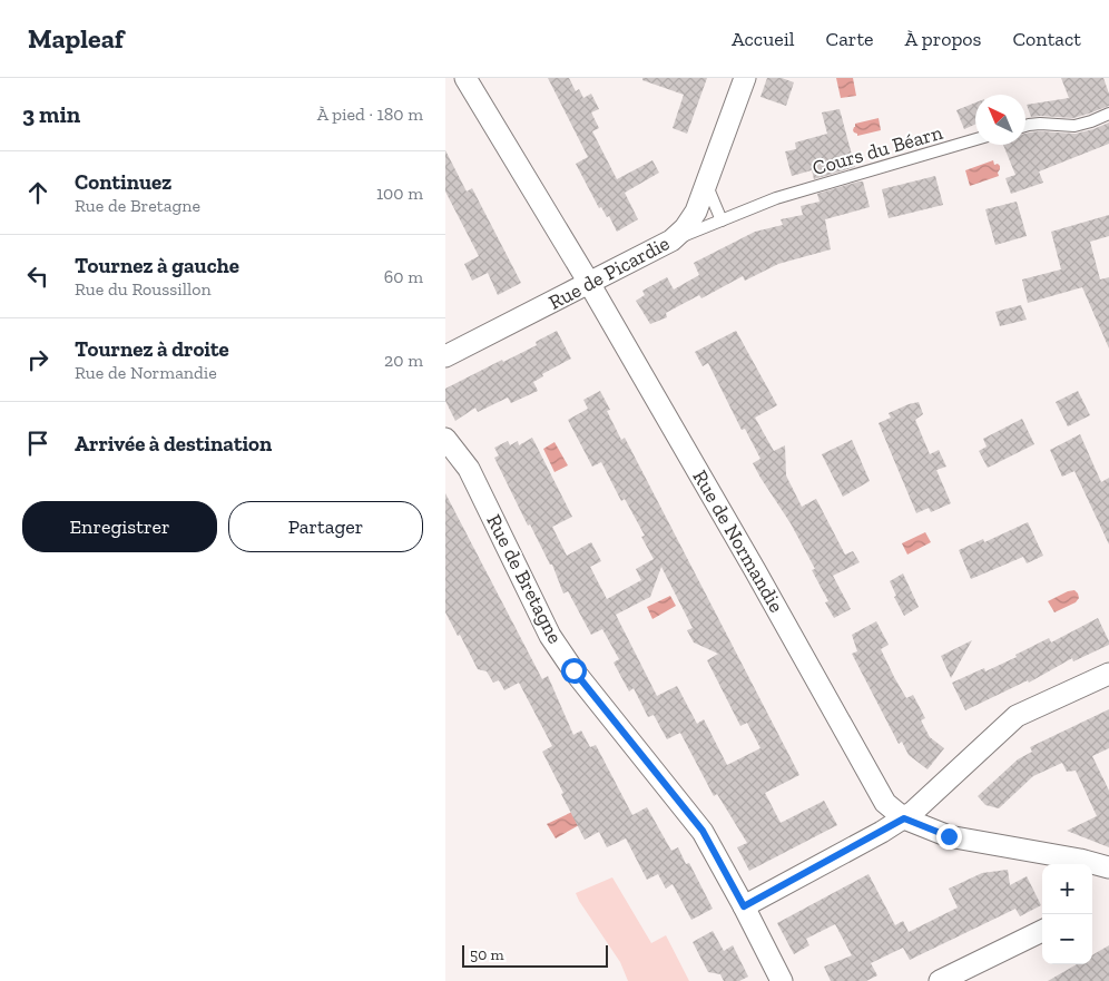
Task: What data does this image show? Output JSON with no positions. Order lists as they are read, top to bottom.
{
  "streets": {
    "street": ["Rue de Picardie", "Rue de Normandie", "Rue de Bretagne"],
    "lane": ["Cours du Béarn"]
  },
  "crossings": [
    ["Cours du Béarn", "Rue de Picardie"],
    ["Rue de Picardie", "Rue de Normandie"]
  ],
  "scale_bar": "50 m",
  "north": "top left",
  "page": {
    "header": "Mapleaf",
    "nav": [
      "Accueil",
      "Carte",
      "À propos",
      "Contact"
    ],
    "heading": ["3 min", "À pied · 180 m"],
    "list": [
      ["Continuez", "Rue de Bretagne", "100 m"],
      ["Tournez à gauche", "Rue du Roussillon", "60 m"],
      ["Tournez à droite", "Rue de Normandie", "20 m"],
      "Arrivée à destination"
    ],
    "buttons": ["Enregistrer", "Partager"],
    "map_buttons": ["+", "−"],
    "scale": "50 m"
  }
}
